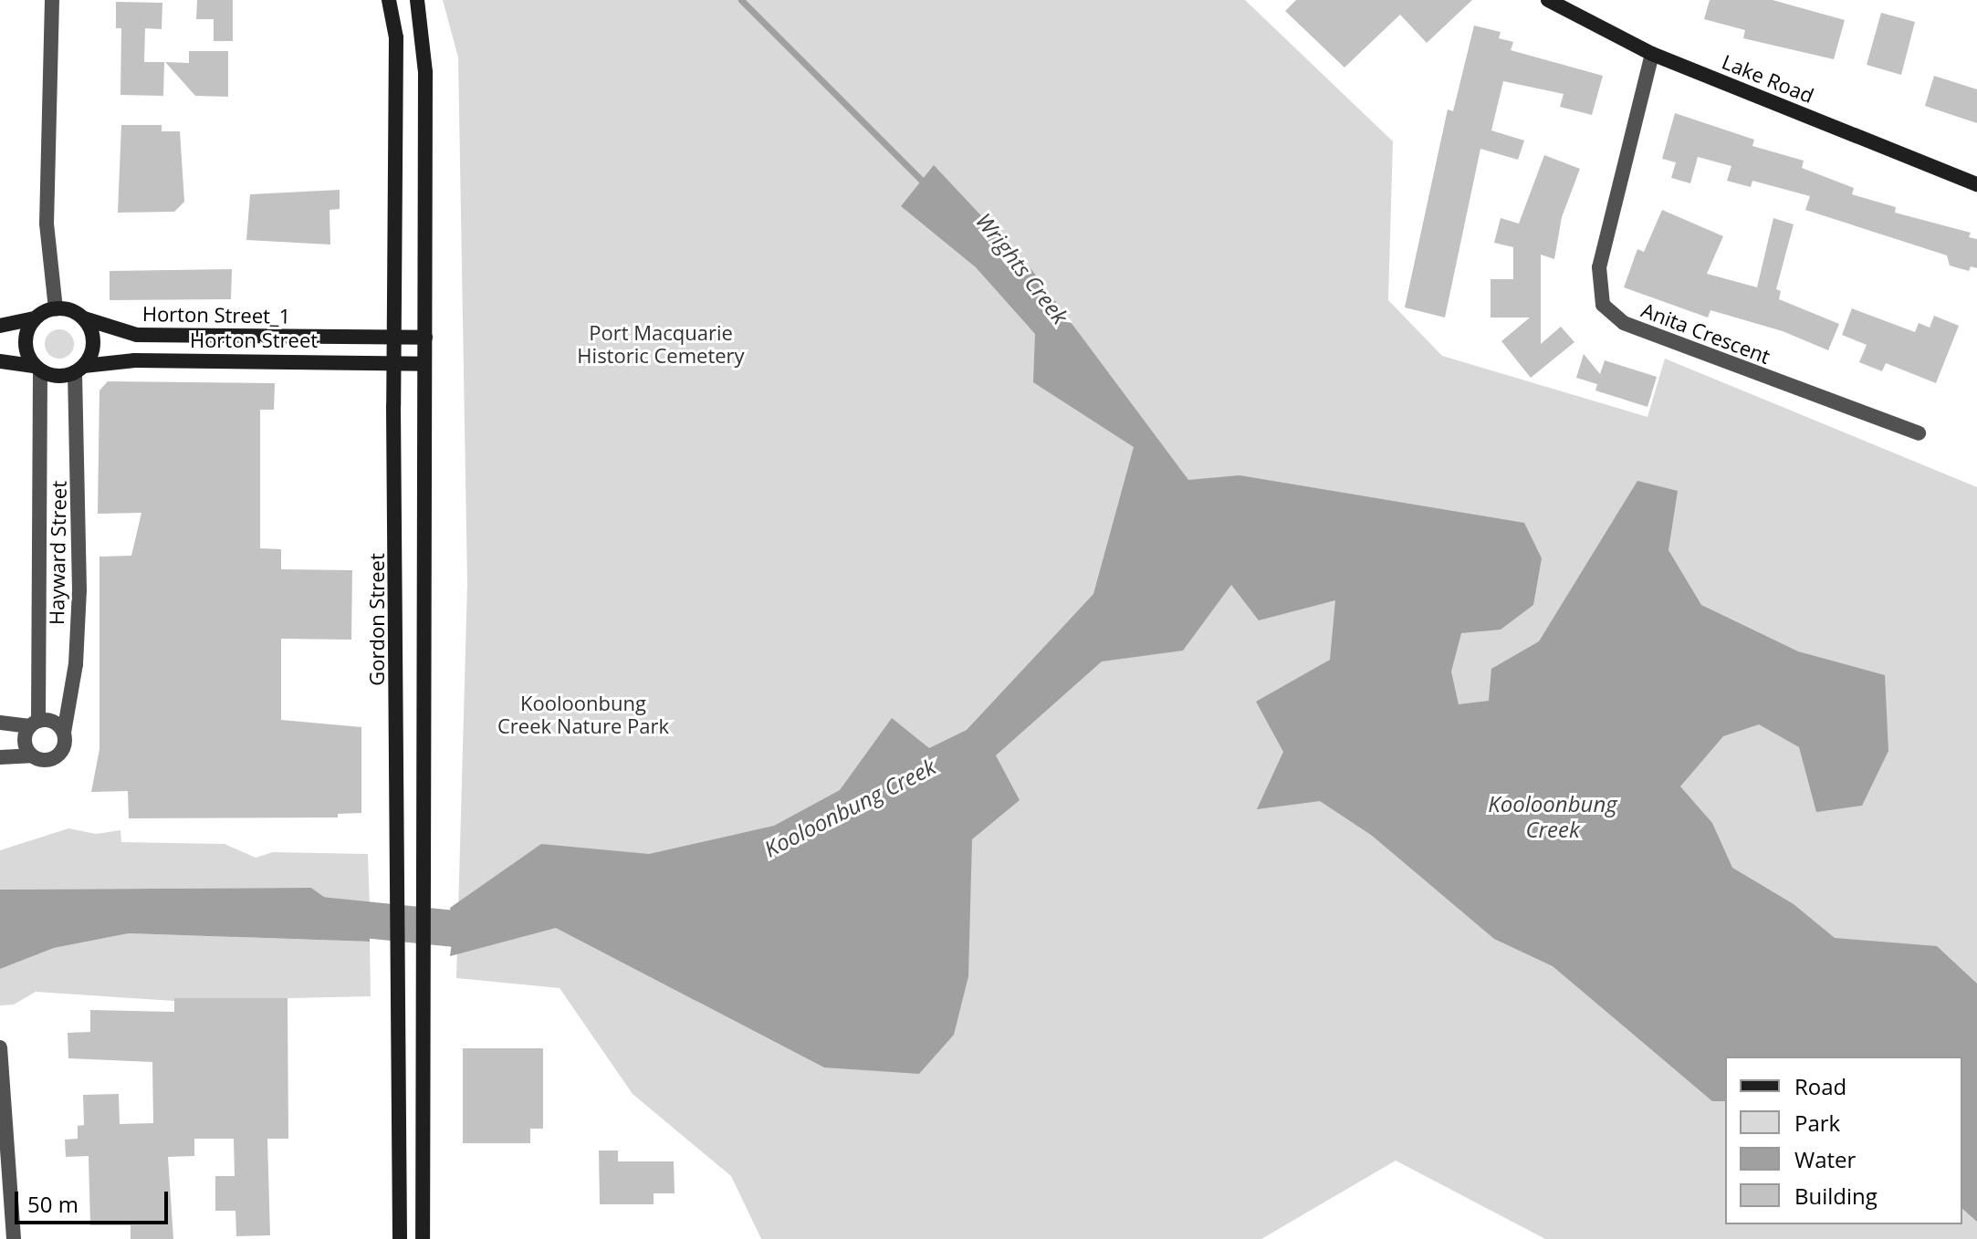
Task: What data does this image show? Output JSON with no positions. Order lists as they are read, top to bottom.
{
  "streets": {
    "main road": [
      "Lake Road",
      "Horton Street_1",
      "Horton Street",
      "Gordon Street"
    ],
    "street": ["Anita Crescent", "Hayward Street"]
  },
  "crossings": [
    ["Lake Road", "Anita Crescent"],
    ["Horton Street_1", "Horton Street"],
    ["Horton Street_1", "Hayward Street"],
    ["Horton Street_1", "Gordon Street"],
    ["Horton Street", "Hayward Street"],
    ["Horton Street", "Gordon Street"]
  ],
  "water": ["Wrights Creek", "Kooloonbung Creek"],
  "parks": ["Port Macquarie Historic Cemetery", "Kooloonbung Creek Nature Park"],
  "legend": [
    "Road",
    "Park",
    "Water",
    "Building"
  ],
  "scale_bar": "50 m"
}
